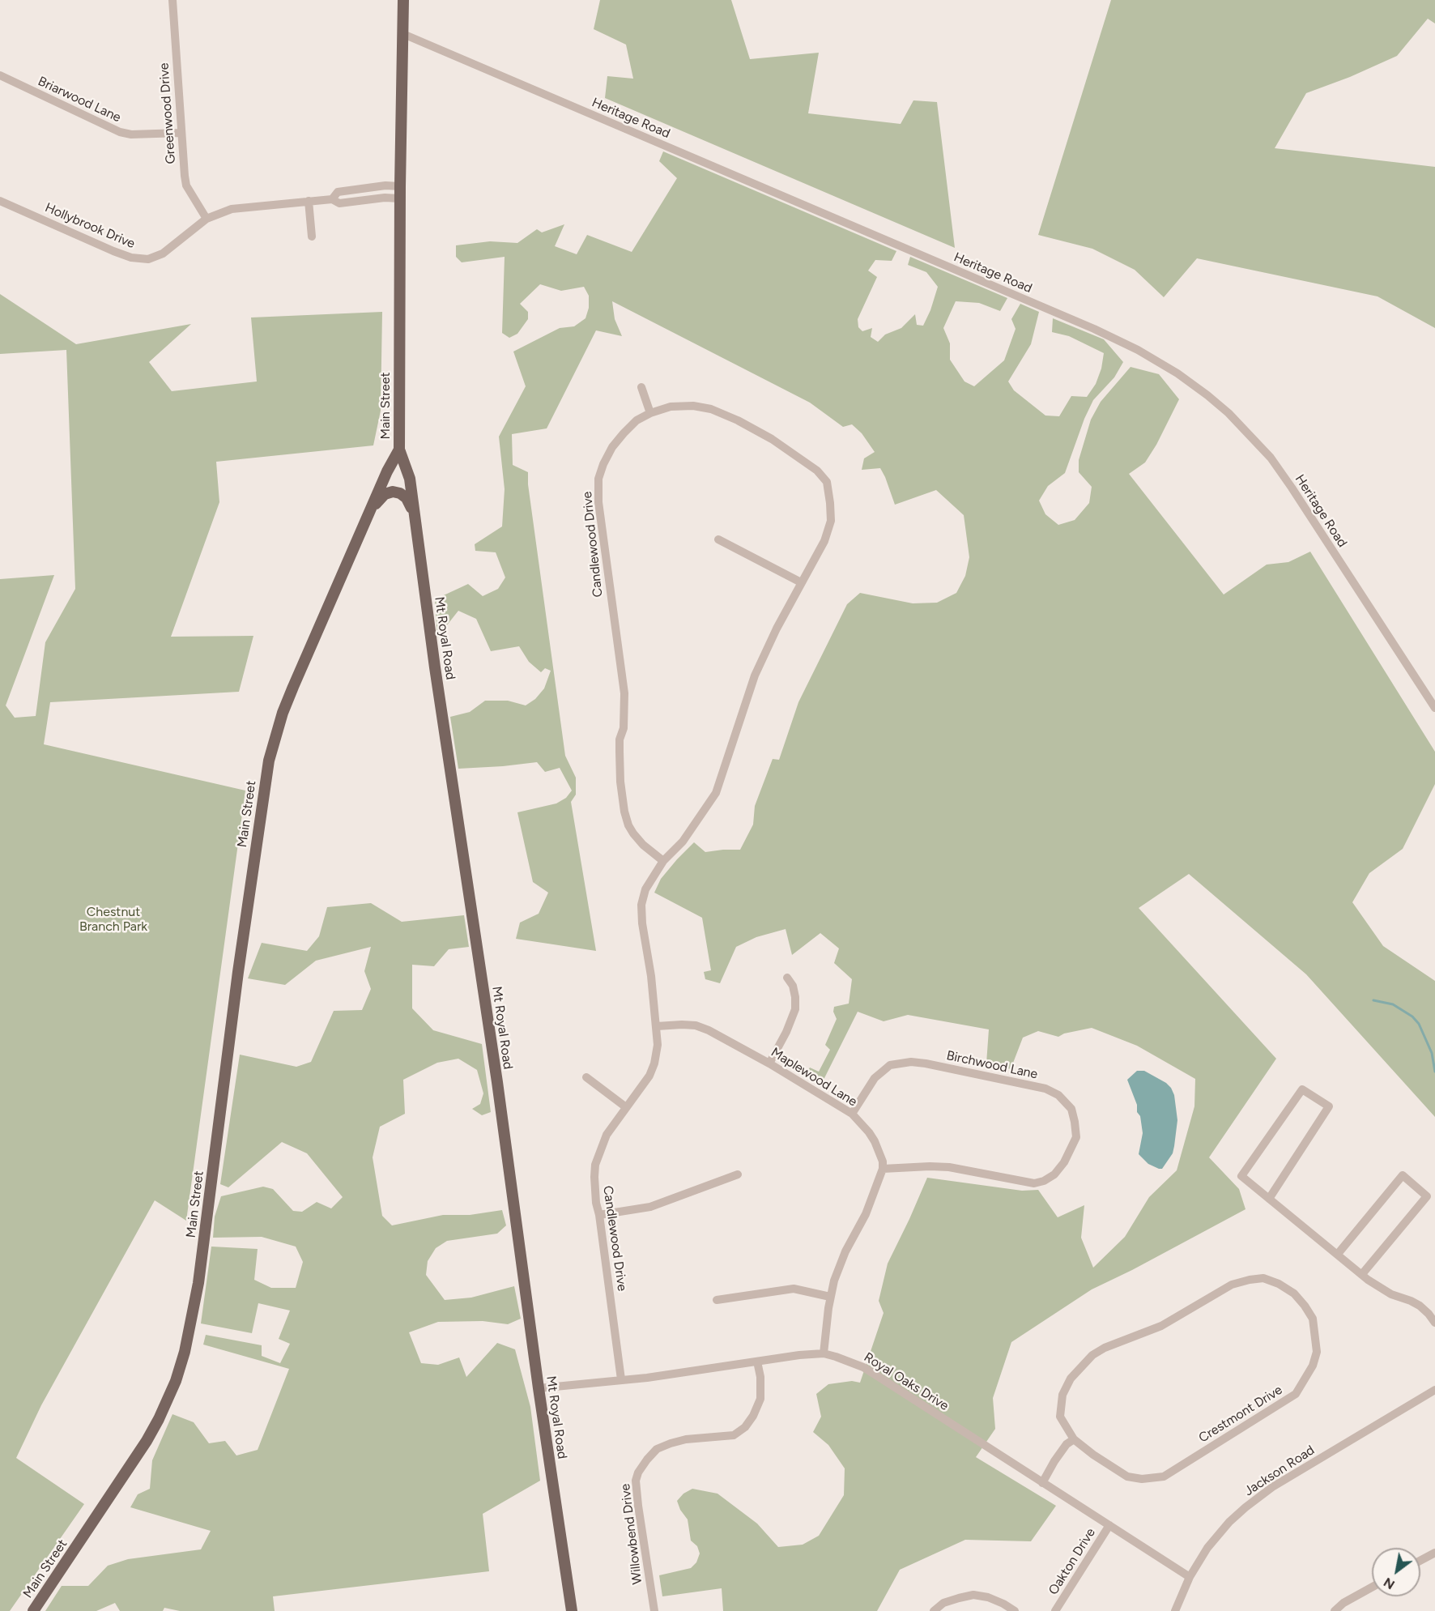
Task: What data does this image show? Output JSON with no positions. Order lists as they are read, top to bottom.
{
  "streets": {
    "main road": ["Main Street", "Mt Royal Road"],
    "street": [
      "Briarwood Lane",
      "Greenwood Drive",
      "Heritage Road",
      "Hollybrook Drive",
      "Candlewood Drive",
      "Birchwood Lane",
      "Maplewood Lane",
      "Royal Oaks Drive",
      "Crestmont Drive",
      "Jackson Road",
      "Willowbend Drive",
      "Oakton Drive"
    ]
  },
  "crossings": [
    ["Briarwood Lane", "Greenwood Drive"],
    ["Greenwood Drive", "Hollybrook Drive"],
    ["Heritage Road", "Main Street"],
    ["Hollybrook Drive", "Main Street"],
    ["Main Street", "Mt Royal Road"],
    ["Candlewood Drive", "Maplewood Lane"],
    ["Candlewood Drive", "Royal Oaks Drive"],
    ["Mt Royal Road", "Royal Oaks Drive"],
    ["Birchwood Lane", "Maplewood Lane"],
    ["Royal Oaks Drive", "Jackson Road"],
    ["Royal Oaks Drive", "Willowbend Drive"],
    ["Royal Oaks Drive", "Oakton Drive"]
  ],
  "parks": ["Chestnut Branch Park"],
  "north": "bottom left"
}
